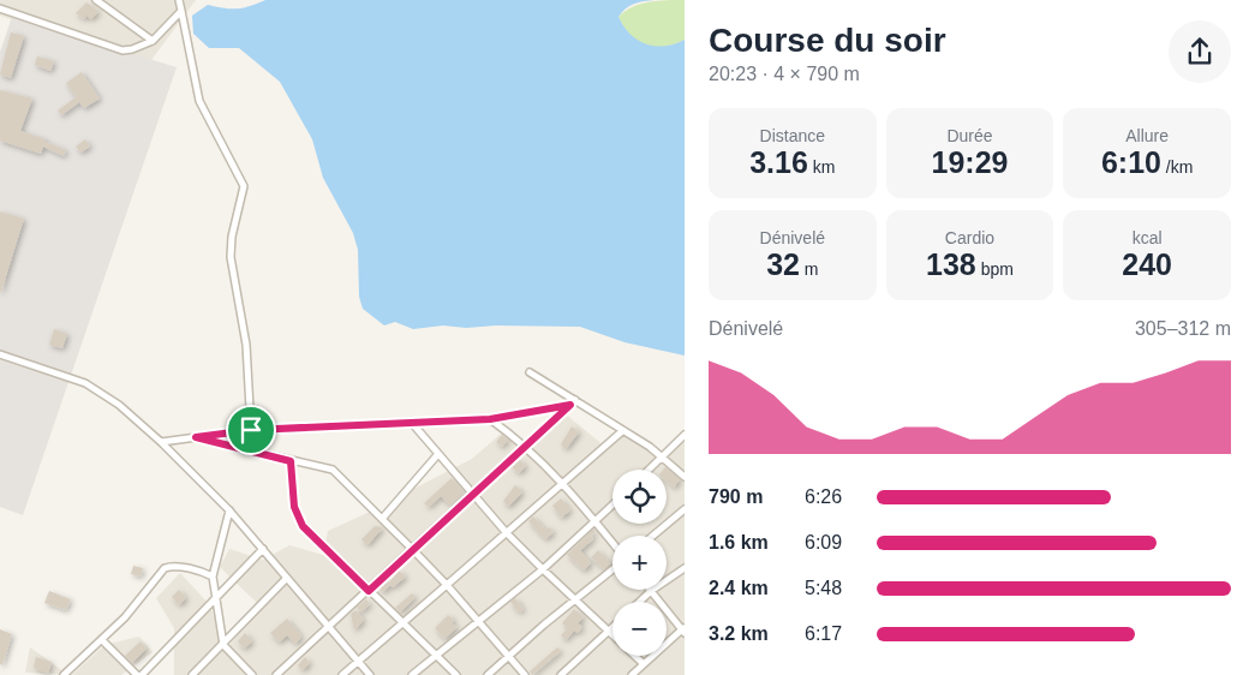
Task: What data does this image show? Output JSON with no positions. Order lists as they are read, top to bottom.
{
  "page": {
    "heading": ["Course du soir", "20:23 · 4 × 790 m"],
    "stats": [
      ["Distance", "3.16 km"],
      ["Durée", "19:29"],
      ["Allure", "6:10 /km"],
      ["Dénivelé", "32 m"],
      ["Cardio", "138 bpm"],
      ["kcal", "240"]
    ],
    "chart": ["Dénivelé", "305–312 m"],
    "map_buttons": ["+", "−"],
    "list": [
      {
        "name": "790 m",
        "note": "6:26"
      },
      {
        "name": "1.6 km",
        "note": "6:09"
      },
      {
        "name": "2.4 km",
        "note": "5:48"
      },
      {
        "name": "3.2 km",
        "note": "6:17"
      }
    ]
  }
}
